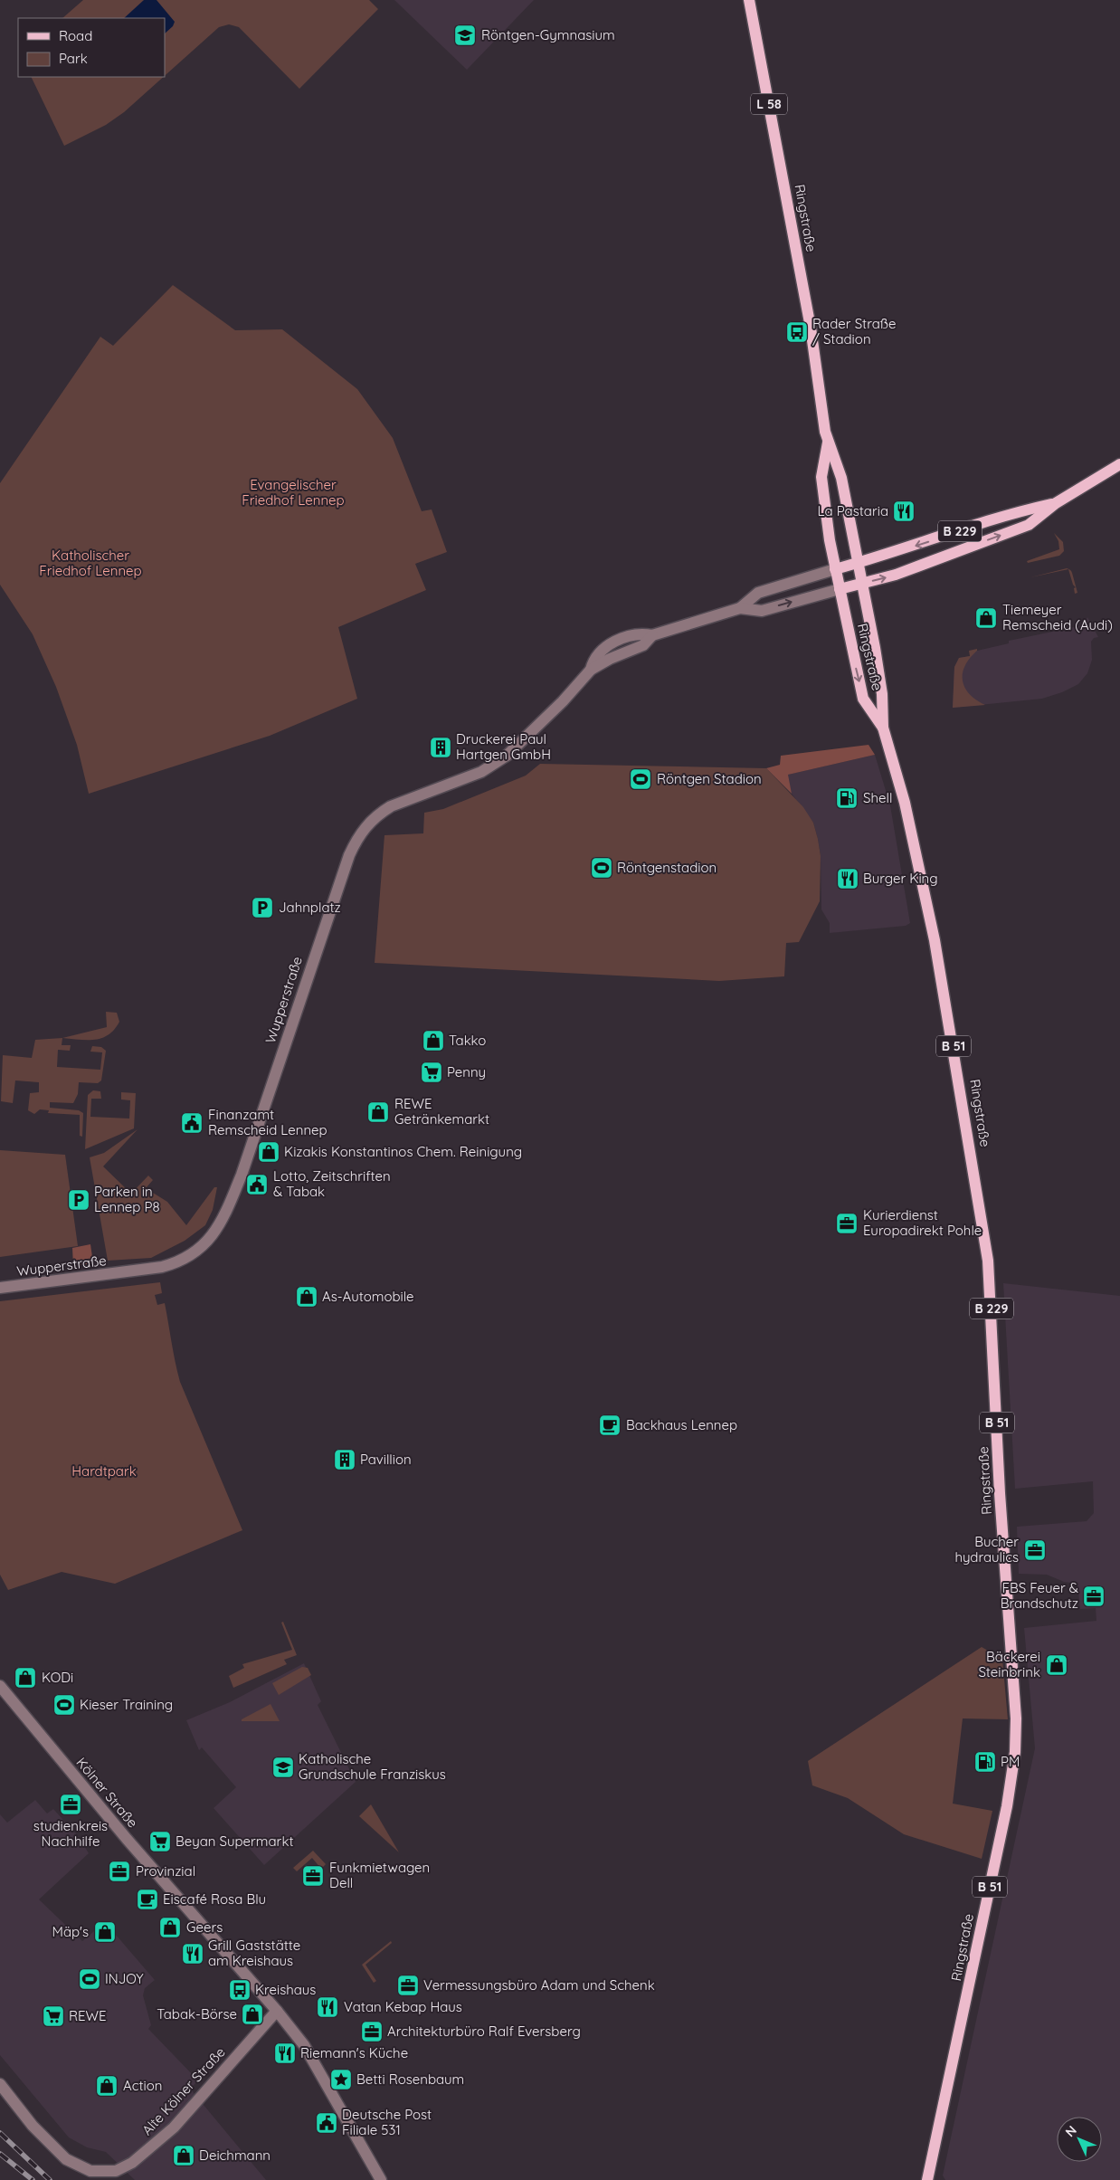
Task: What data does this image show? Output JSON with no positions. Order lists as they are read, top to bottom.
{
  "streets": {
    "main road": [
      "L 58",
      "Ringstraße",
      "B 229",
      "B 51"
    ],
    "street": ["Wupperstraße", "Kölner Straße", "Alte Kölner Straße"]
  },
  "crossings": [
    ["Ringstraße", "B 229"],
    ["Ringstraße", "B 51"],
    ["B 229", "Wupperstraße"],
    ["B 229", "B 51"],
    ["Kölner Straße", "Alte Kölner Straße"]
  ],
  "parks": ["Evangelischer Friedhof Lennep", "Katholischer Friedhof Lennep", "Hardtpark"],
  "places": {
    "school or university": ["Röntgen-Gymnasium", "Katholische Grundschule Franziskus"],
    "bus stop": ["Rader Straße / Stadion", "Kreishaus"],
    "restaurant": [
      "La Pastaria",
      "Burger King",
      "Grill Gaststätte am Kreishaus",
      "Vatan Kebap Haus",
      "Riemann's Küche"
    ],
    "shop": [
      "Tiemeyer Remscheid (Audi)",
      "Takko",
      "REWE Getränkemarkt",
      "Kizakis Konstantinos Chem. Reinigung",
      "As-Automobile",
      "Bäckerei Steinbrink",
      "KODi",
      "Geers",
      "Mäp's",
      "Tabak-Börse",
      "Action",
      "Deichmann"
    ],
    "building": ["Druckerei Paul Hartgen GmbH", "Pavillion"],
    "sports": [
      "Röntgen Stadion",
      "Röntgenstadion",
      "Kieser Training",
      "INJOY"
    ],
    "fuel station": ["Shell", "PM"],
    "parking": ["Jahnplatz", "Parken in Lennep P8"],
    "supermarket": ["Penny", "Beyan Supermarkt", "REWE"],
    "public building": ["Finanzamt Remscheid Lennep", "Lotto, Zeitschriften & Tabak", "Deutsche Post Filiale 531"],
    "office": [
      "Kurierdienst Europadirekt Pohle",
      "Bucher hydraulics",
      "FBS Feuer & Brandschutz",
      "studienkreis Nachhilfe",
      "Provinzial",
      "Funkmietwagen Dell",
      "Vermessungsbüro Adam und Schenk",
      "Architekturbüro Ralf Eversberg"
    ],
    "cafe": ["Backhaus Lennep", "Eiscafé Rosa Blu"],
    "place": ["Betti Rosenbaum"]
  },
  "legend": ["Road", "Park"],
  "north": "top left"
}
